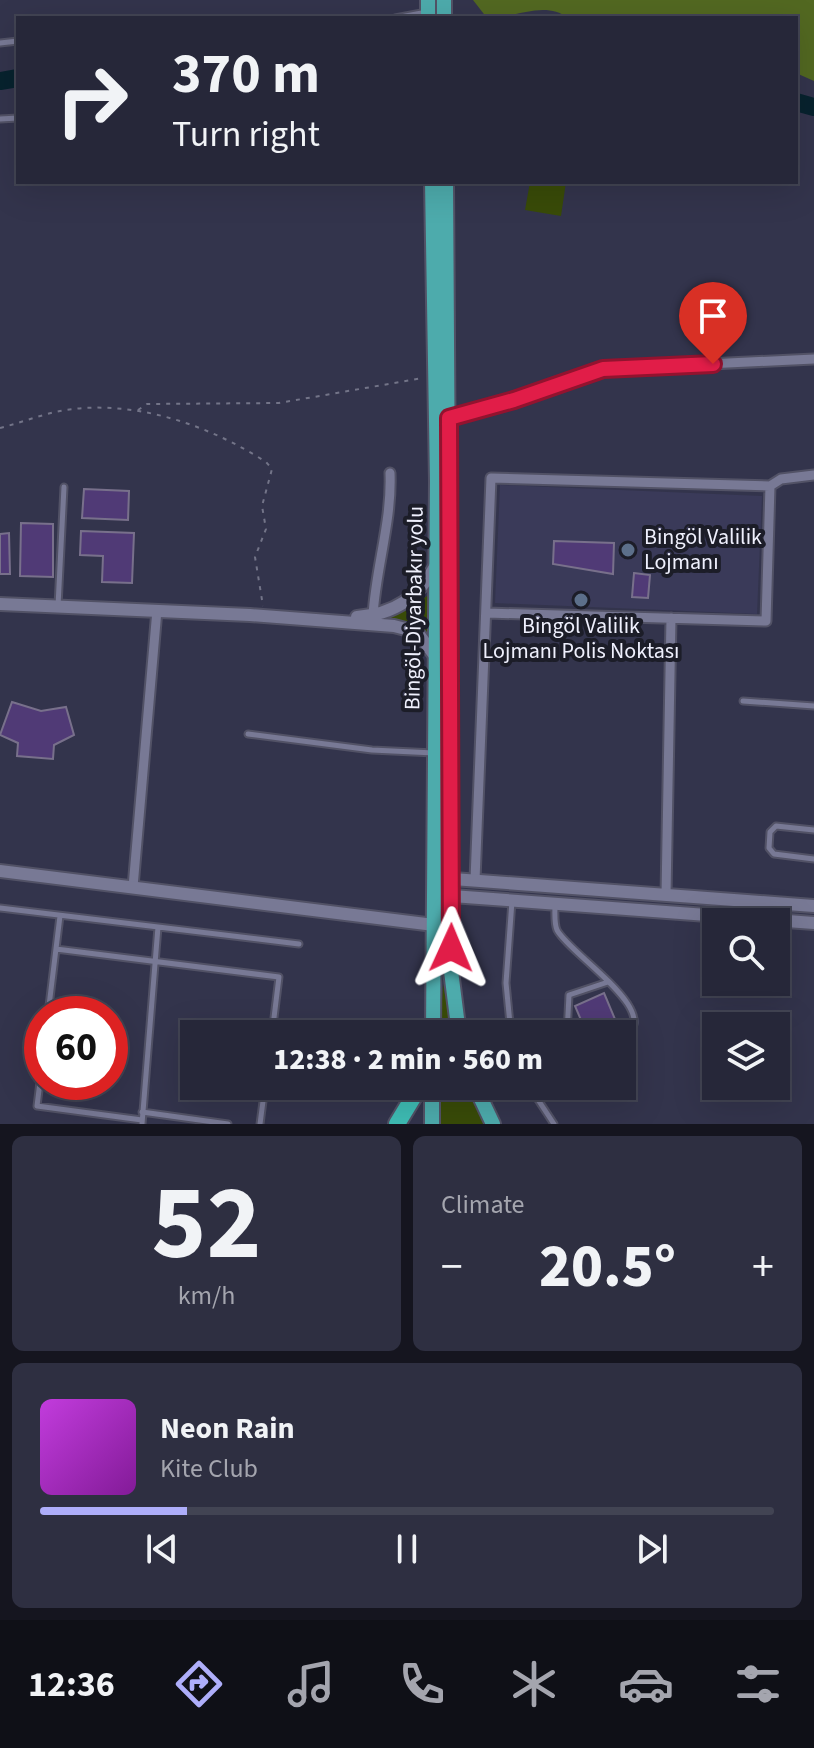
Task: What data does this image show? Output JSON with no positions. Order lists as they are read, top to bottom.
{
  "streets": {
    "main road": ["Bingöl-Diyarbakır yolu"]
  },
  "places": ["Bingöl Valilik Lojmanı", "Bingöl Valilik Lojmanı Polis Noktası"],
  "page": {
    "turn": ["370 m", "Turn right"],
    "limit": "60",
    "trip": "12:38 · 2 min · 560 m",
    "tile": [
      ["52", "km/h"],
      "Climate"
    ],
    "heat": ["−", "20.5°", "+"],
    "song": ["Neon Rain", "Kite Club"],
    "tabs": "12:36"
  }
}
